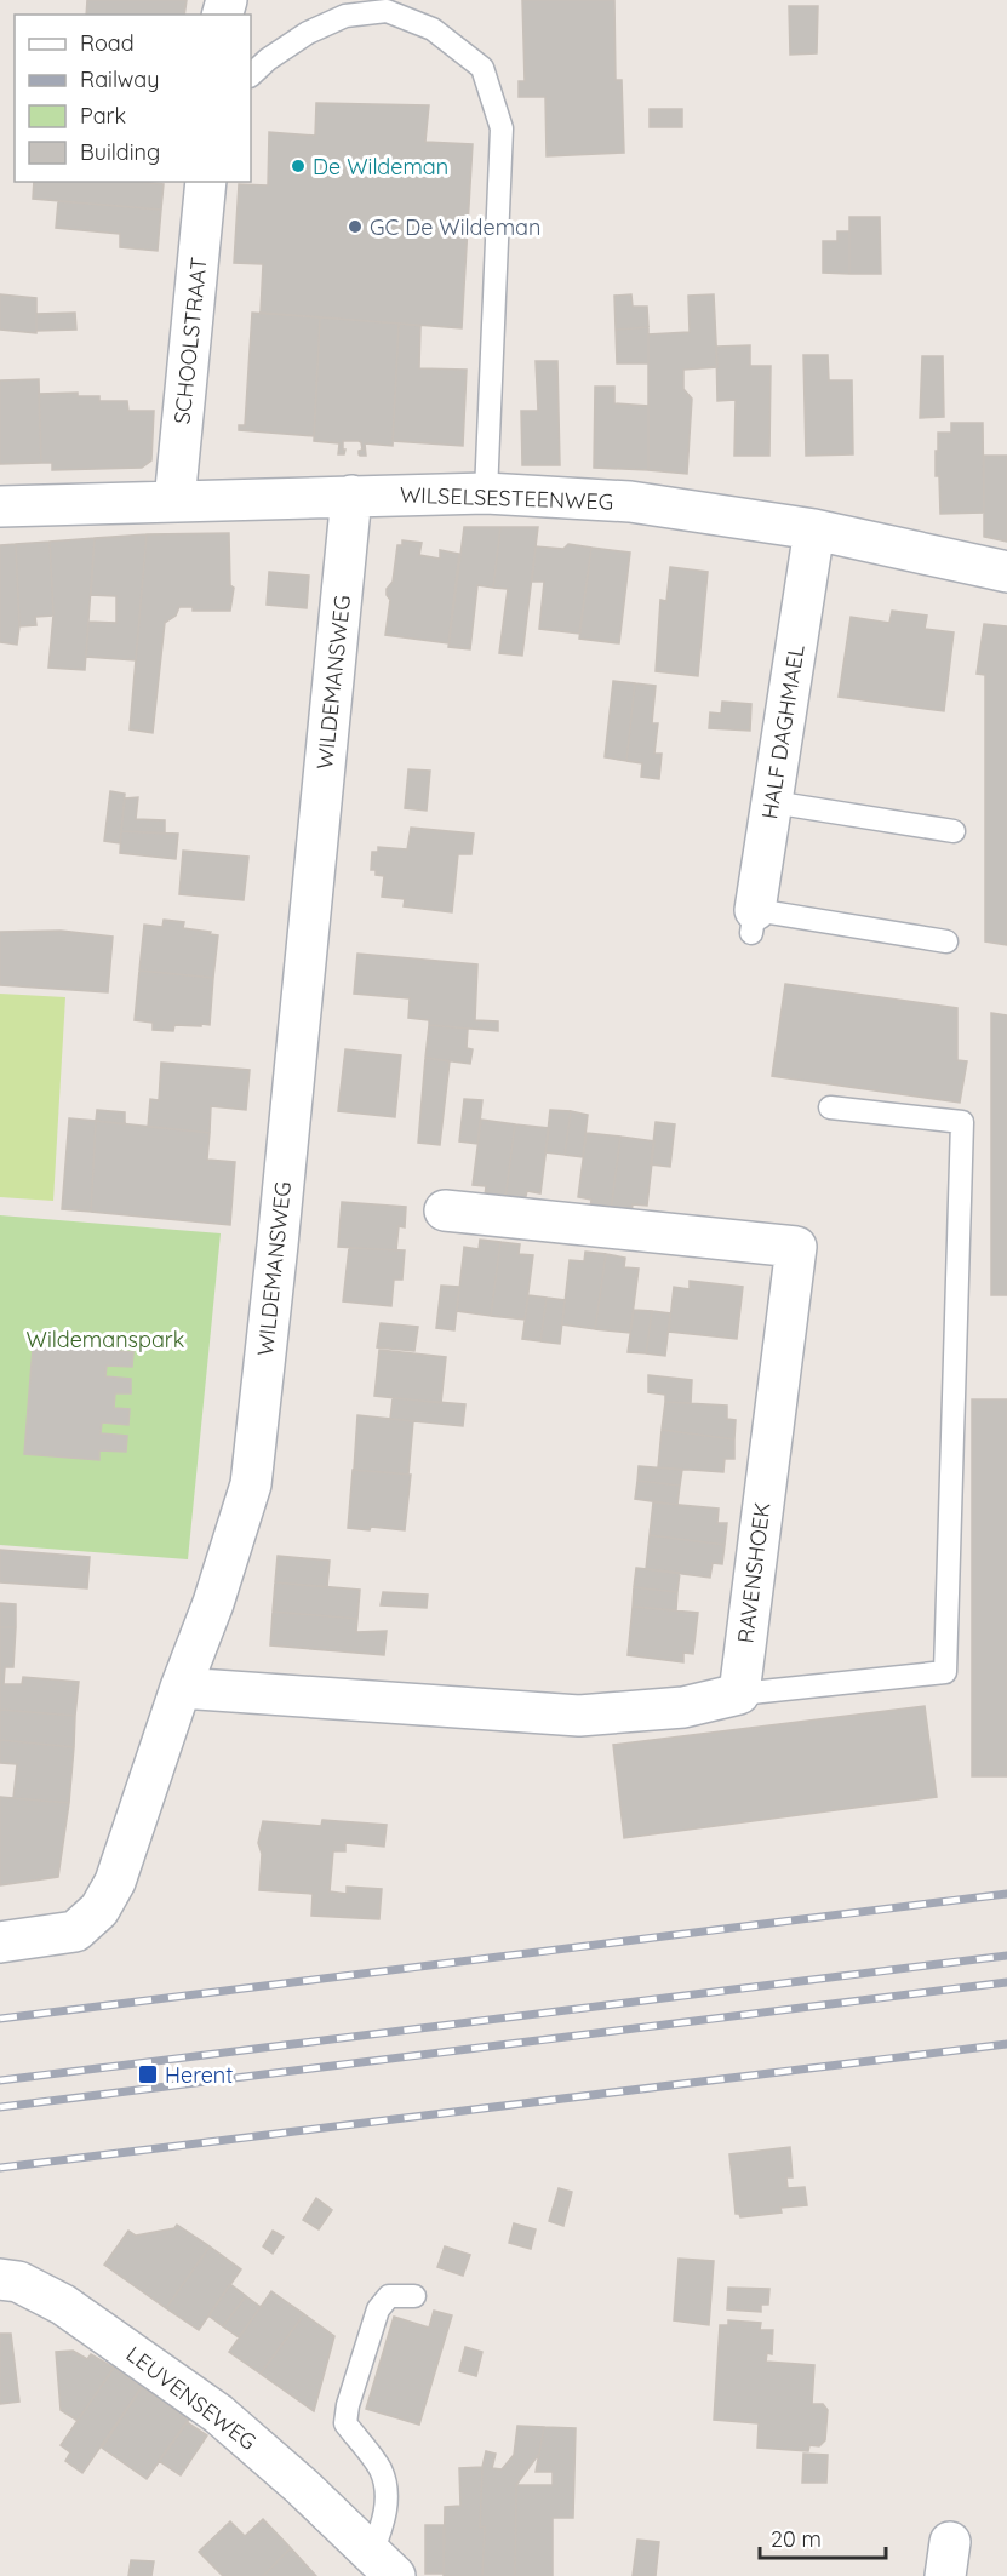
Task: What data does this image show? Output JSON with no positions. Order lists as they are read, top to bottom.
{
  "streets": {
    "street": [
      "SCHOOLSTRAAT",
      "WILSELSESTEENWEG",
      "WILDEMANSWEG",
      "HALF DAGHMAEL",
      "RAVENSHOEK",
      "LEUVENSEWEG"
    ]
  },
  "crossings": [
    ["SCHOOLSTRAAT", "WILSELSESTEENWEG"],
    ["WILSELSESTEENWEG", "WILDEMANSWEG"],
    ["WILSELSESTEENWEG", "HALF DAGHMAEL"]
  ],
  "parks": ["Wildemanspark"],
  "places": {
    "other": ["De Wildeman", "GC De Wildeman"],
    "transit": ["Herent"]
  },
  "legend": [
    "Road",
    "Railway",
    "Park",
    "Building"
  ],
  "scale_bar": "20 m"
}
